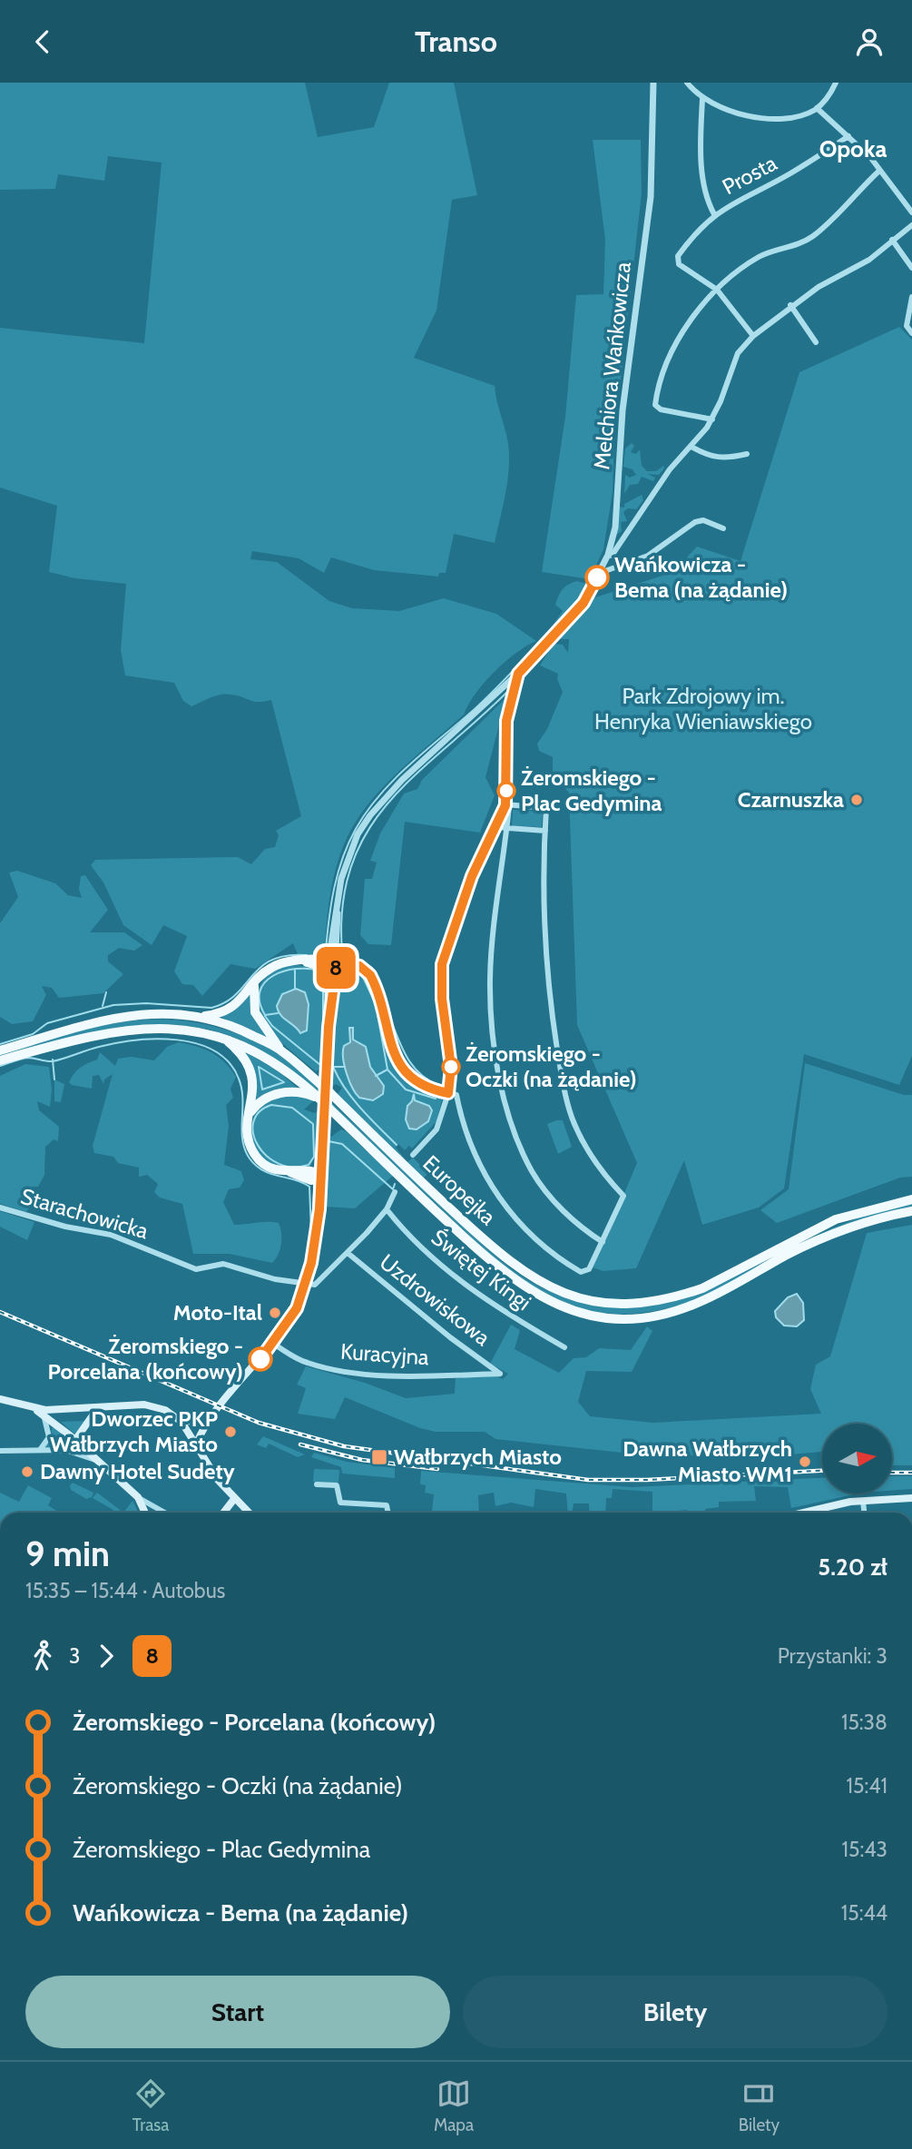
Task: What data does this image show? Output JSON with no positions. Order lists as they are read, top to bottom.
{
  "streets": {
    "main road": ["Europejka"],
    "street": [
      "Prosta",
      "Melchiora Wańkowicza",
      "Starachowicka",
      "Świętej Kingi",
      "Uzdrowiskowa",
      "Kuracyjna"
    ]
  },
  "crossings": [
    ["Uzdrowiskowa", "Kuracyjna"]
  ],
  "districts": ["Opoka"],
  "parks": ["Park Zdrojowy im. Henryka Wieniawskiego"],
  "places": {
    "other": [
      "Wańkowicza - Bema (na żądanie)",
      "Żeromskiego - Plac Gedymina",
      "Czarnuszka",
      "Żeromskiego - Oczki (na żądanie)",
      "Moto-Ital",
      "Żeromskiego - Porcelana (końcowy)",
      "Dworzec PKP Wałbrzych Miasto",
      "Dawna Wałbrzych Miasto WM1",
      "Dawny Hotel Sudety"
    ],
    "transit": ["Wałbrzych Miasto"]
  },
  "lines": ["bus line 8"],
  "north": "right",
  "page": {
    "header": "Transo",
    "on_map": "8",
    "heading": ["9 min", "15:35 – 15:44 · Autobus", "5.20 zł"],
    "legs": ["3", "8", "Przystanki: 3"],
    "list": [
      {
        "name": "Żeromskiego - Porcelana (końcowy)",
        "value": "15:38"
      },
      {
        "name": "Żeromskiego - Oczki (na żądanie)",
        "value": "15:41"
      },
      {
        "name": "Żeromskiego - Plac Gedymina",
        "value": "15:43"
      },
      {
        "name": "Wańkowicza - Bema (na żądanie)",
        "value": "15:44"
      }
    ],
    "buttons": ["Start", "Bilety"],
    "tabs": ["Trasa", "Mapa", "Bilety"]
  }
}
